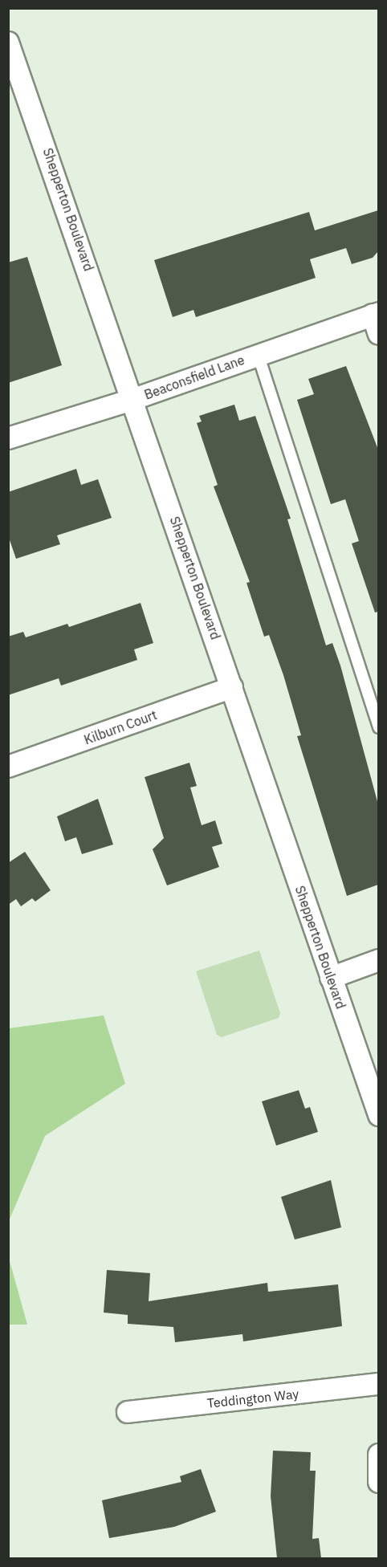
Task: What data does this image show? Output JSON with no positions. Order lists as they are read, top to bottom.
{
  "streets": {
    "street": [
      "Shepperton Boulevard",
      "Beaconsfield Lane",
      "Kilburn Court",
      "Teddington Way"
    ]
  },
  "crossings": [
    ["Shepperton Boulevard", "Beaconsfield Lane"],
    ["Shepperton Boulevard", "Kilburn Court"]
  ]
}
